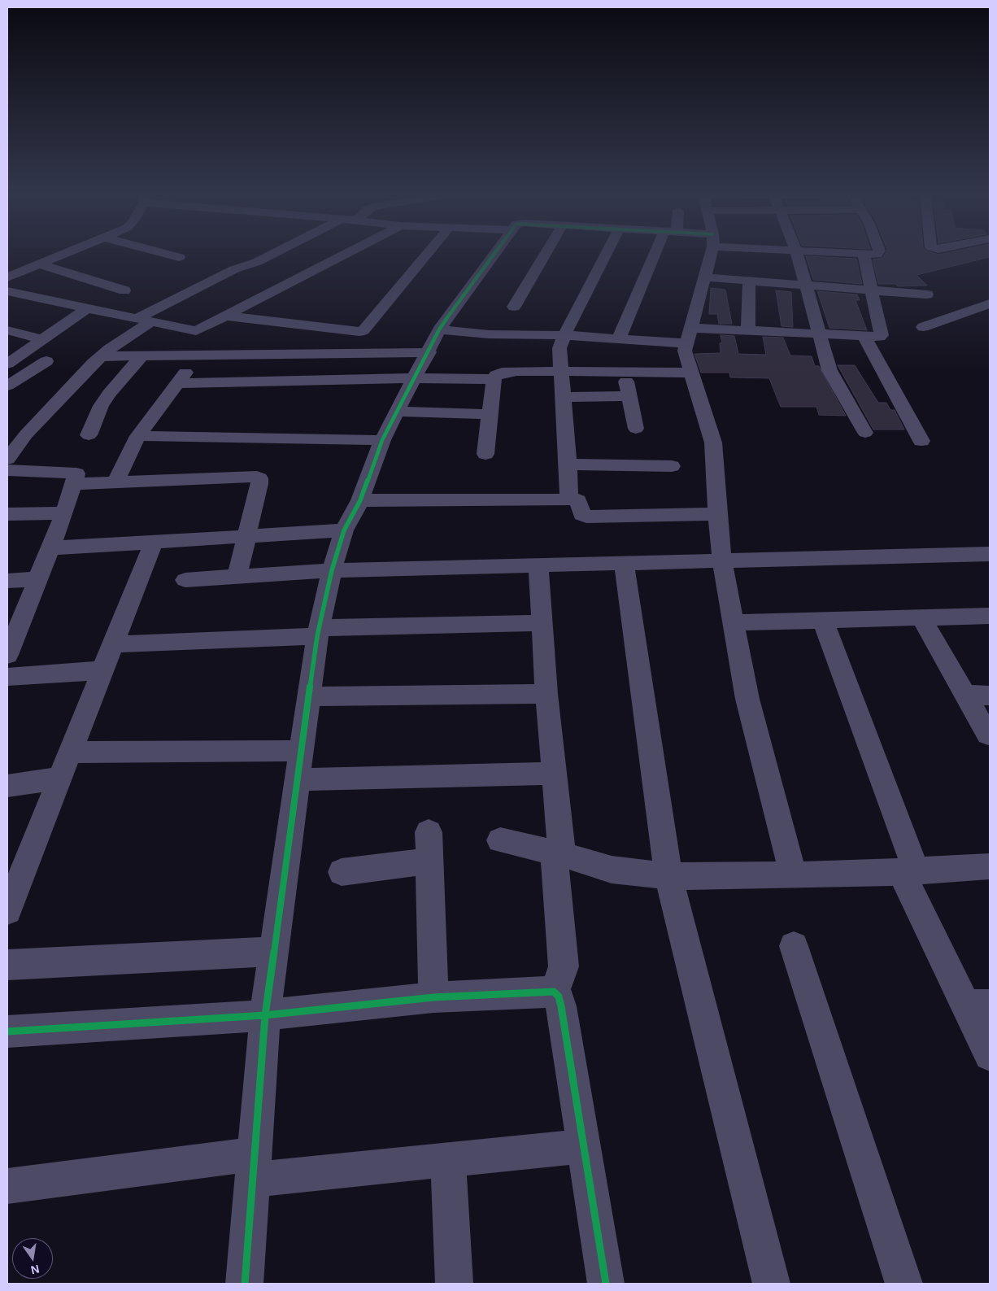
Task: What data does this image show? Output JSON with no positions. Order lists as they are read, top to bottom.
{
  "north": "bottom"
}
